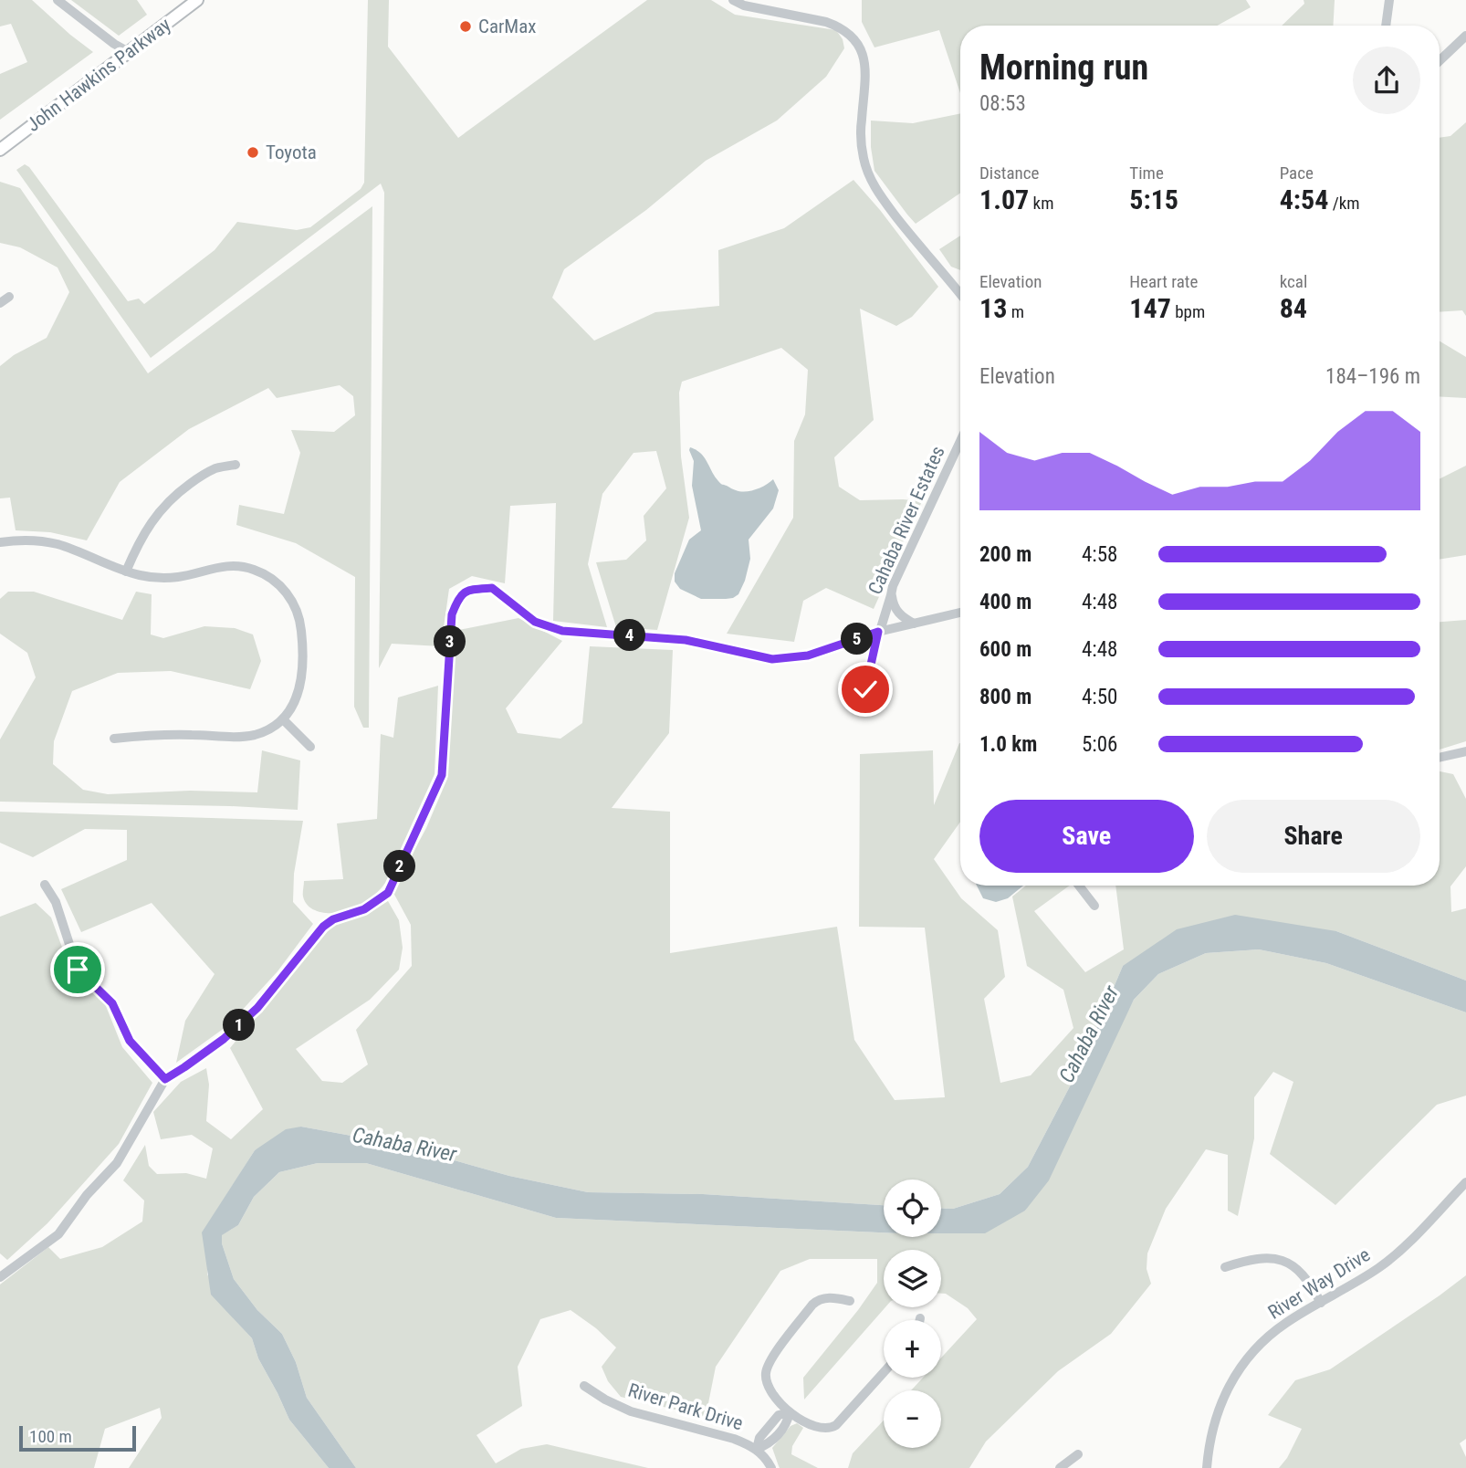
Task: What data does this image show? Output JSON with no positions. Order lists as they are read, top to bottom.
{
  "streets": {
    "main road": ["John Hawkins Parkway"],
    "street": ["Cahaba River Estates", "River Way Drive", "River Park Drive"]
  },
  "water": ["Cahaba River"],
  "places": ["CarMax", "Toyota"],
  "scale_bar": "100 m",
  "page": {
    "heading": ["Morning run", "08:53"],
    "stats": [
      ["Distance", "1.07 km"],
      ["Time", "5:15"],
      ["Pace", "4:54 /km"],
      ["Elevation", "13 m"],
      ["Heart rate", "147 bpm"],
      ["kcal", "84"]
    ],
    "chart": ["Elevation", "184–196 m"],
    "list": [
      {
        "name": "200 m",
        "note": "4:58"
      },
      {
        "name": "400 m",
        "note": "4:48"
      },
      {
        "name": "600 m",
        "note": "4:48"
      },
      {
        "name": "800 m",
        "note": "4:50"
      },
      {
        "name": "1.0 km",
        "note": "5:06"
      }
    ],
    "pins": [
      "4",
      "5",
      "3",
      "2",
      "1"
    ],
    "buttons": ["Save", "Share"],
    "map_buttons": ["+", "−"],
    "scale": "100 m"
  }
}
